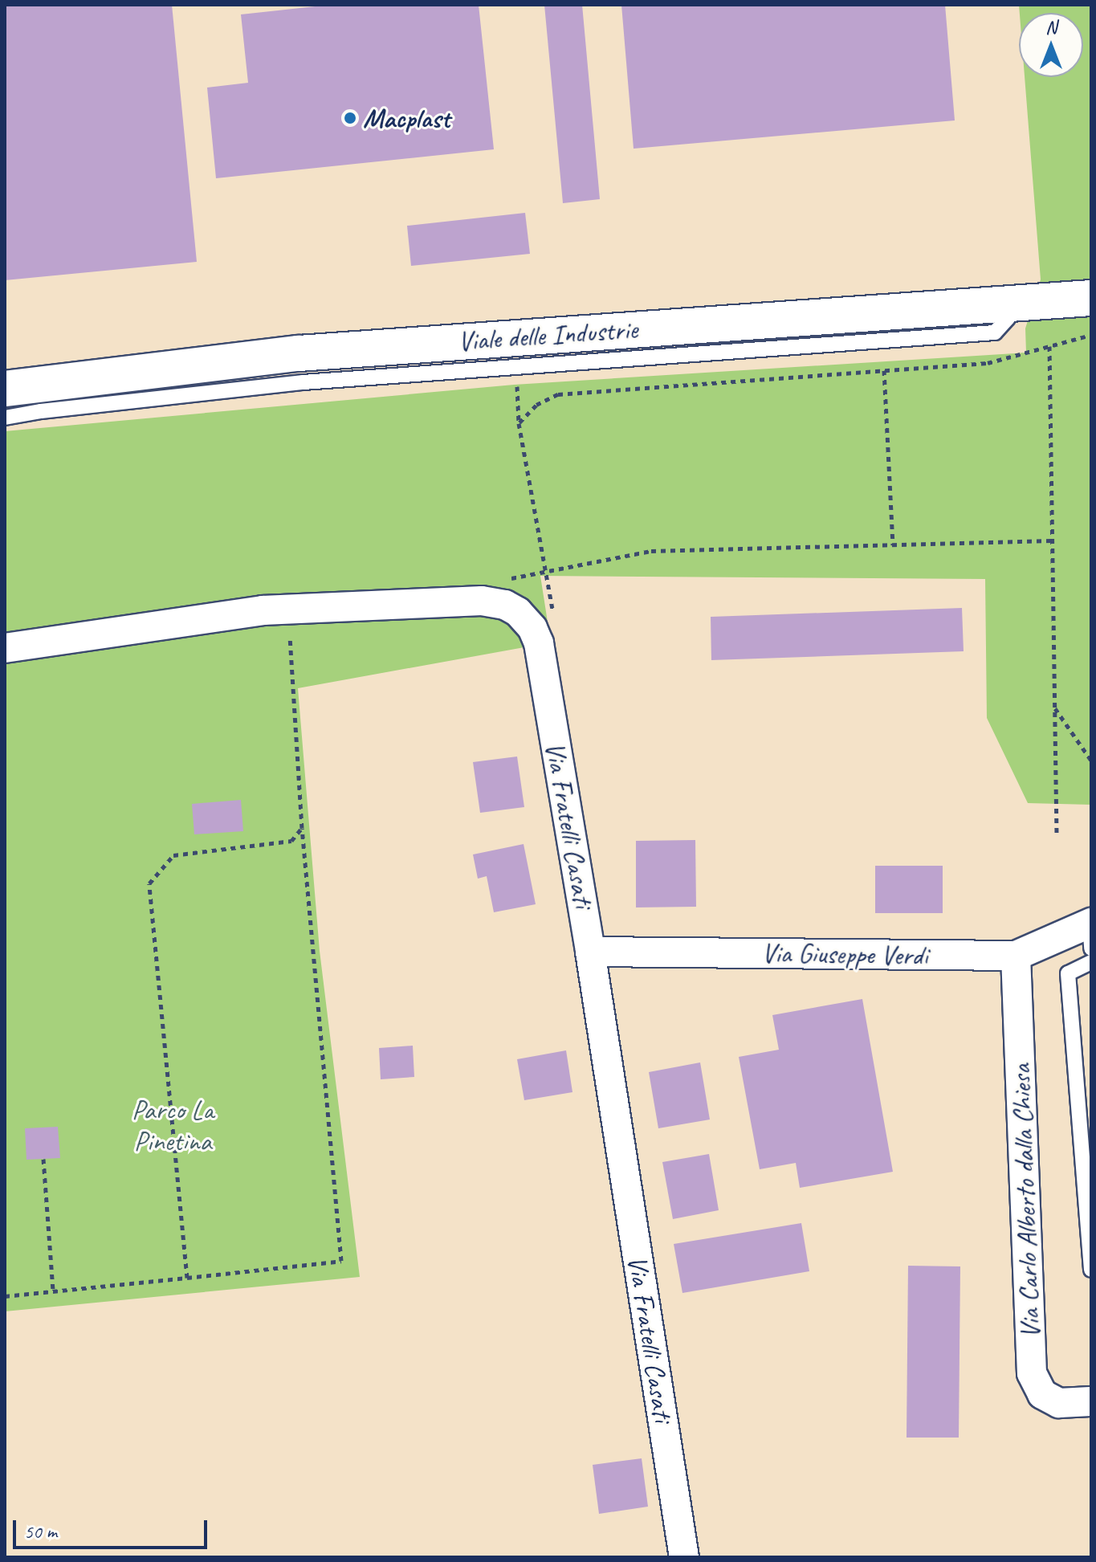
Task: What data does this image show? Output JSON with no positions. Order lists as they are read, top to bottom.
{
  "streets": {
    "street": [
      "Viale delle Industrie",
      "Via Fratelli Casati",
      "Via Giuseppe Verdi",
      "Via Carlo Alberto dalla Chiesa"
    ]
  },
  "crossings": [
    ["Via Fratelli Casati", "Via Giuseppe Verdi"],
    ["Via Giuseppe Verdi", "Via Carlo Alberto dalla Chiesa"]
  ],
  "parks": ["Parco La Pinetina"],
  "places": ["Macplast"],
  "scale_bar": "50 m",
  "north": "top"
}
